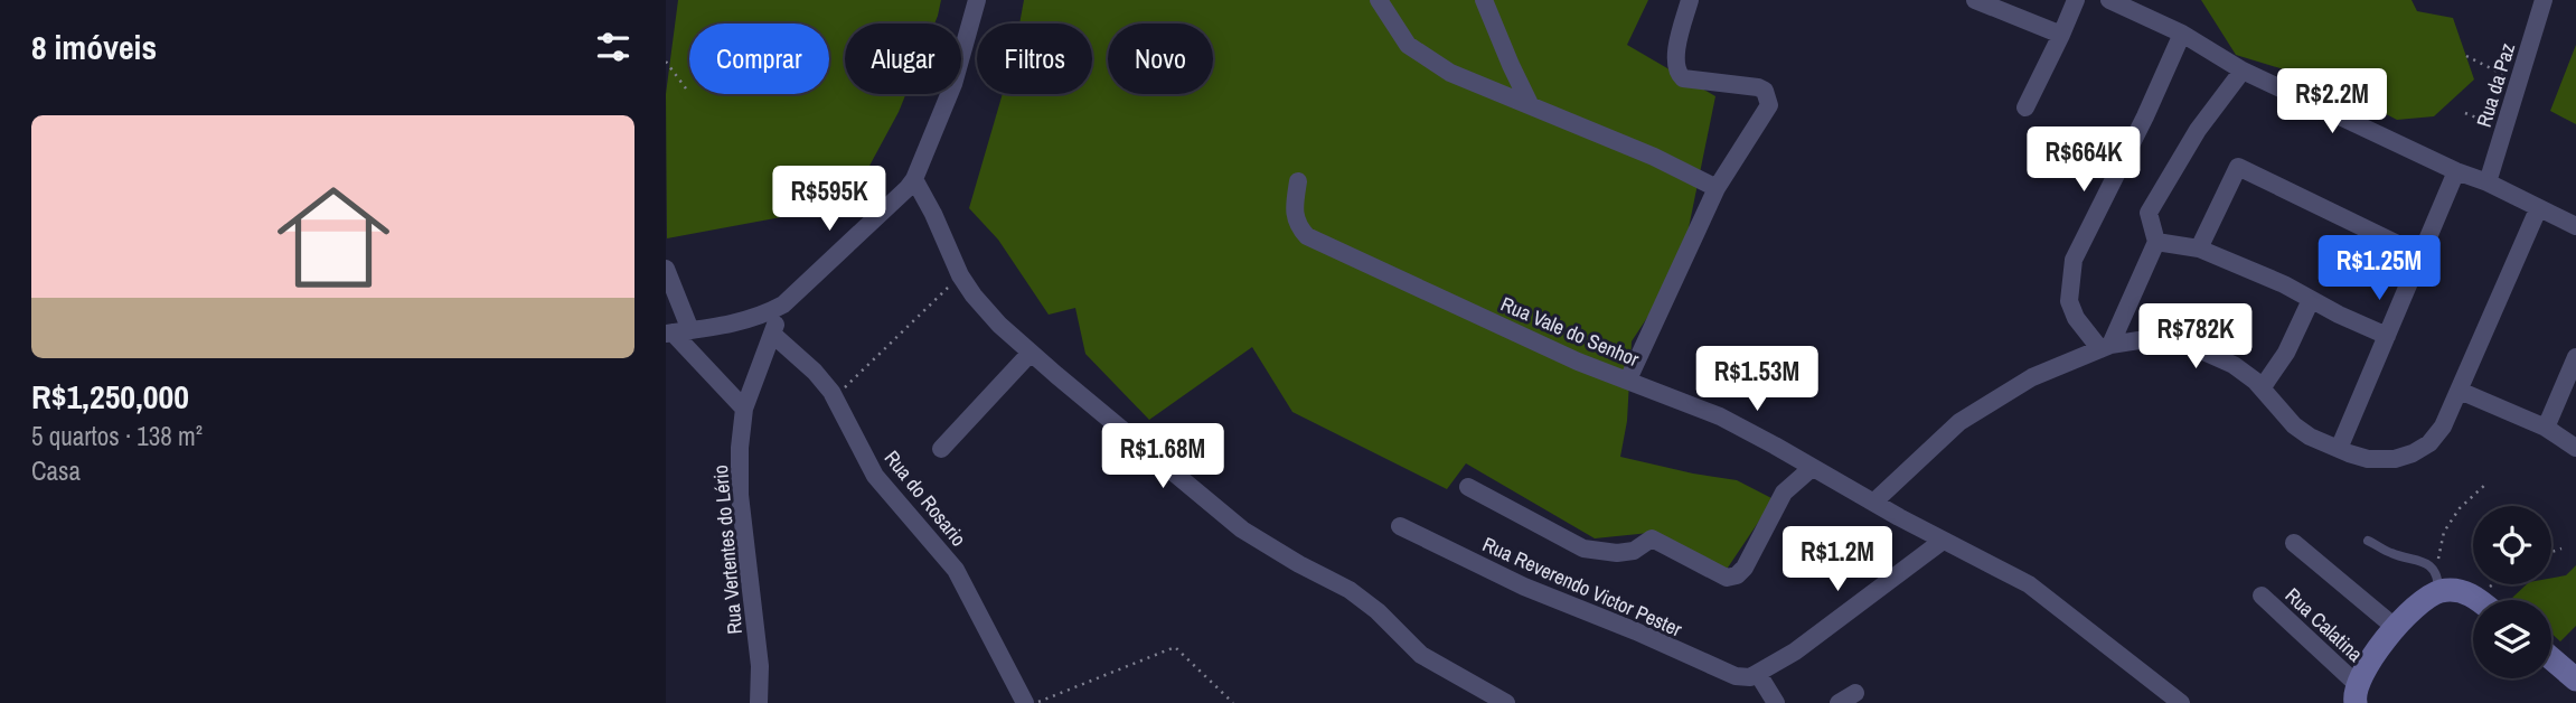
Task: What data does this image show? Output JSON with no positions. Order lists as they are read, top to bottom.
{
  "streets": {
    "street": [
      "Rua da Paz",
      "Rua Vale do Senhor",
      "Rua do Rosario",
      "Rua Vertentes do Lério",
      "Rua Reverendo Victor Pester",
      "Rua Calatina"
    ]
  },
  "crossings": [
    ["Rua do Rosario", "Rua Vertentes do Lério"]
  ],
  "page": {
    "heading": "8 imóveis",
    "chip": [
      "Comprar",
      "Alugar",
      "Filtros",
      "Novo"
    ],
    "price": [
      "R$2.2M",
      "R$664K",
      "R$595K",
      "R$1.25M",
      "R$782K",
      "R$1.53M",
      "R$1.68M",
      "R$1.2M"
    ],
    "list": [
      {
        "name": "R$1,250,000",
        "note": "5 quartos · 138 m² · Casa"
      }
    ]
  }
}
